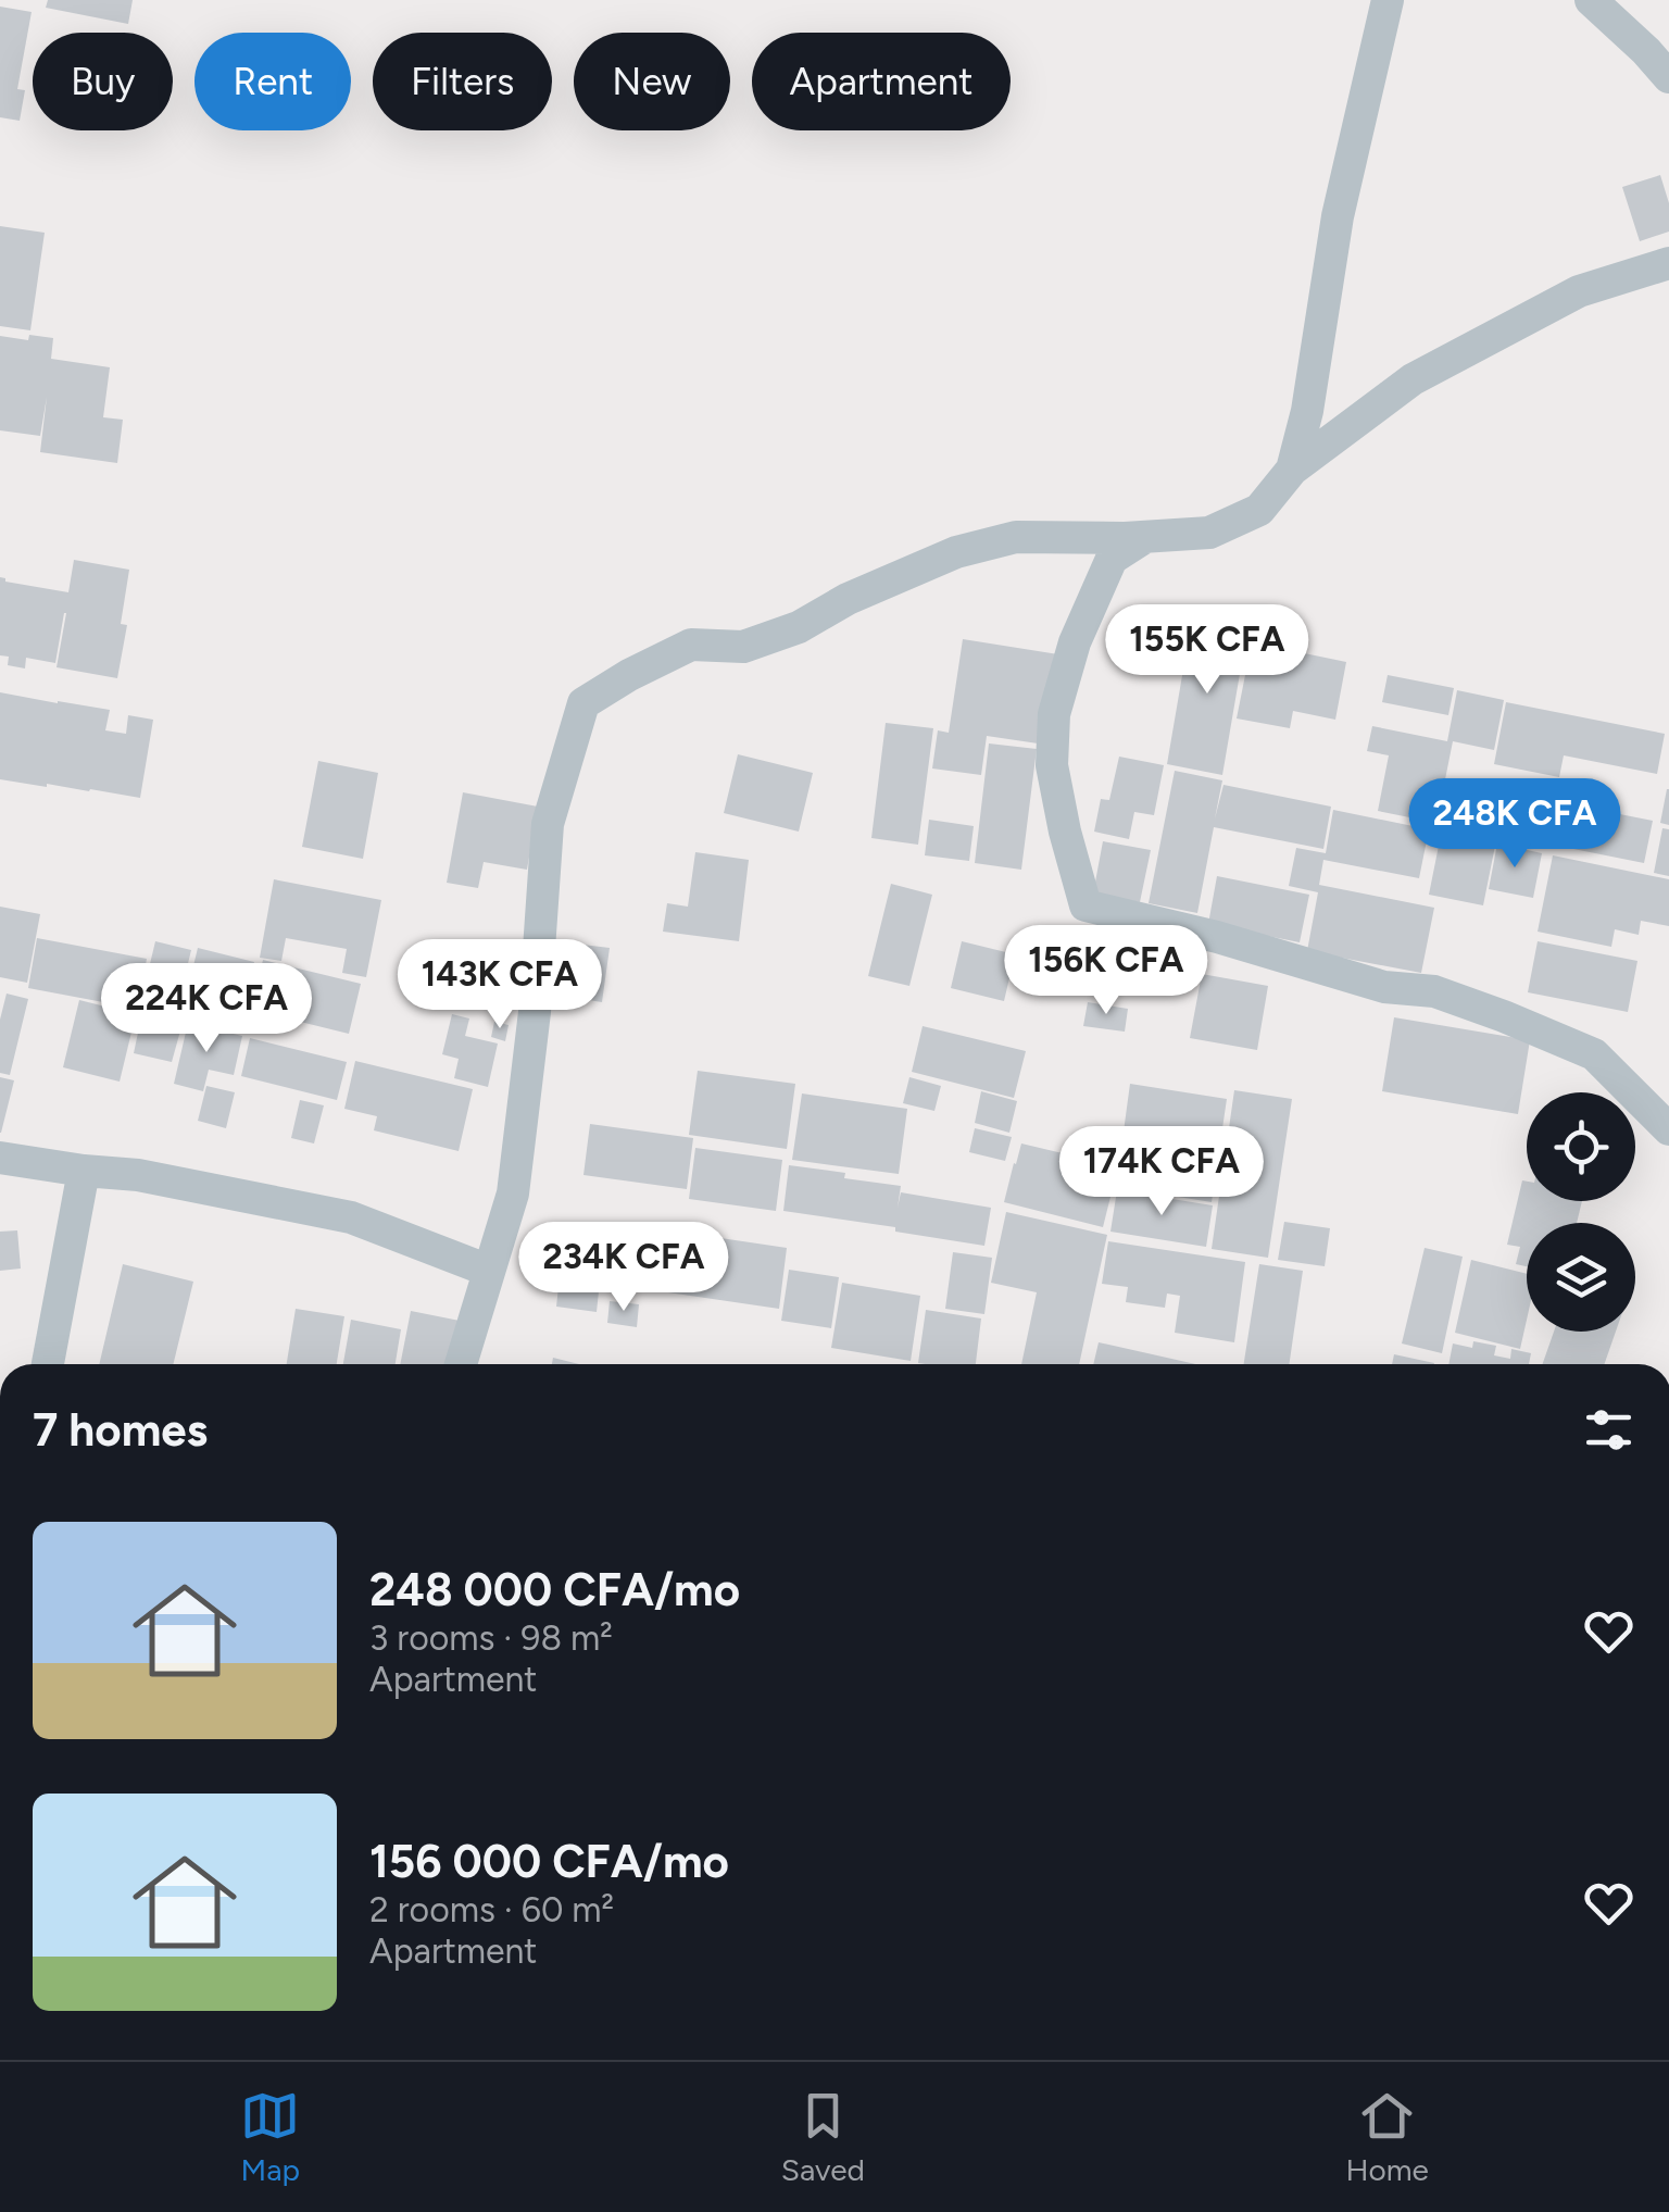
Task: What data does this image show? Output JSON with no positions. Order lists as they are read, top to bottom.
{
  "page": {
    "chip": [
      "Buy",
      "Rent",
      "Filters",
      "New",
      "Apartment"
    ],
    "price": [
      "155K CFA",
      "248K CFA",
      "156K CFA",
      "143K CFA",
      "224K CFA",
      "174K CFA",
      "234K CFA"
    ],
    "heading": "7 homes",
    "list": [
      {
        "name": "248 000 CFA/mo",
        "note": "3 rooms · 98 m² · Apartment"
      },
      {
        "name": "156 000 CFA/mo",
        "note": "2 rooms · 60 m² · Apartment"
      }
    ],
    "tabs": ["Map", "Saved", "Home"]
  }
}
